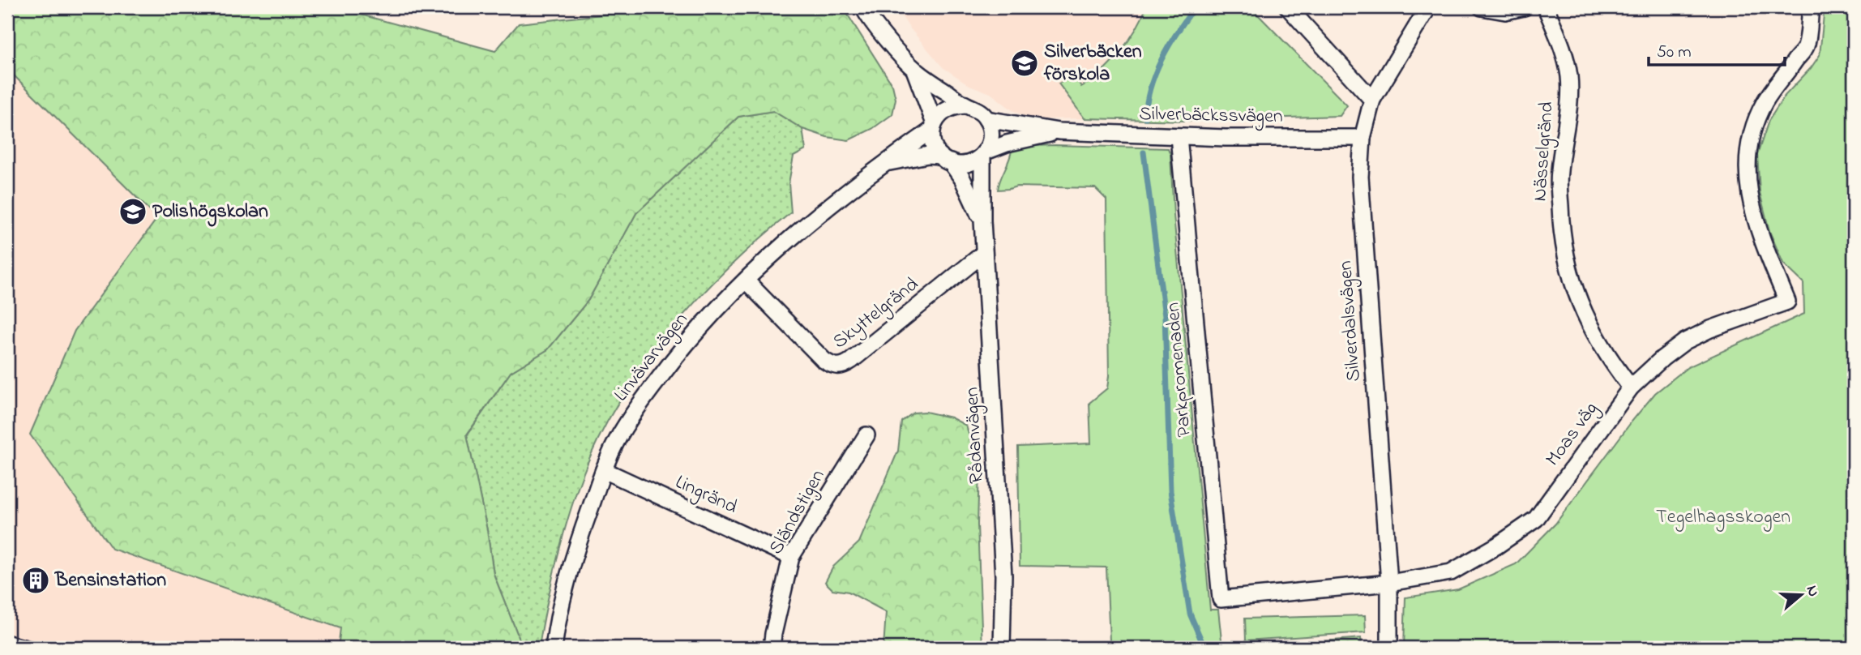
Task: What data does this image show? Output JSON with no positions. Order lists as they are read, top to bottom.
{
  "streets": {
    "street": [
      "Silverbäckssvägen",
      "Nässelgränd",
      "Skyttelgränd",
      "Silverdalsvägen",
      "Linvävarvägen",
      "Parkpromenaden",
      "Moas väg",
      "Rådanvägen",
      "Lingränd",
      "Sländstigen"
    ]
  },
  "crossings": [
    ["Silverbäckssvägen", "Silverdalsvägen"],
    ["Silverbäckssvägen", "Linvävarvägen"],
    ["Silverbäckssvägen", "Parkpromenaden"],
    ["Silverbäckssvägen", "Rådanvägen"],
    ["Nässelgränd", "Moas väg"],
    ["Skyttelgränd", "Linvävarvägen"],
    ["Skyttelgränd", "Rådanvägen"],
    ["Silverdalsvägen", "Moas väg"],
    ["Linvävarvägen", "Rådanvägen"],
    ["Linvävarvägen", "Lingränd"],
    ["Parkpromenaden", "Moas väg"],
    ["Lingränd", "Sländstigen"]
  ],
  "parks": ["Tegelhagsskogen"],
  "places": {
    "school or university": ["Silverbäcken förskola", "Polishögskolan"],
    "building": ["Bensinstation"]
  },
  "scale_bar": "50 m",
  "north": "right"
}
